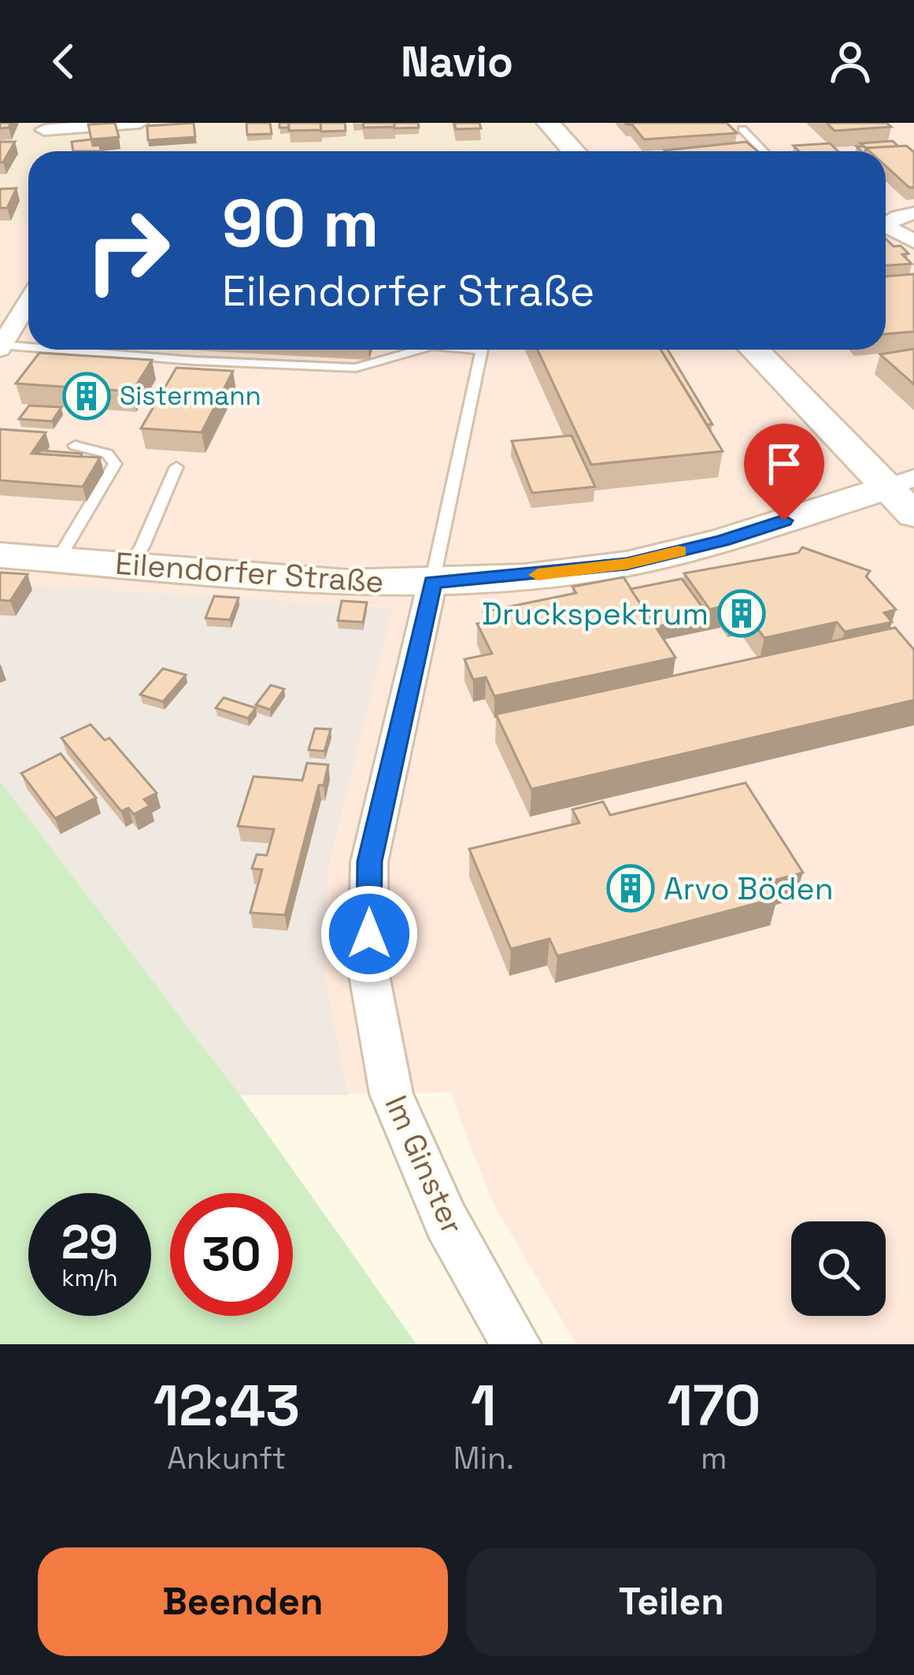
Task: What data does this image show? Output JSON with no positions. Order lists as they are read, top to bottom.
{
  "streets": {
    "street": ["Eilendorfer Straße", "Im Ginster"]
  },
  "crossings": [
    ["Eilendorfer Straße", "Im Ginster"]
  ],
  "places": {
    "building": ["Sistermann", "Druckspektrum", "Arvo Böden"]
  },
  "page": {
    "header": "Navio",
    "turn": ["90 m", "Eilendorfer Straße"],
    "speed": "29 km/h",
    "limit": "30",
    "eta": [
      "12:43",
      "Ankunft",
      "1",
      "Min.",
      "170",
      "m"
    ],
    "buttons": ["Beenden", "Teilen"]
  }
}
